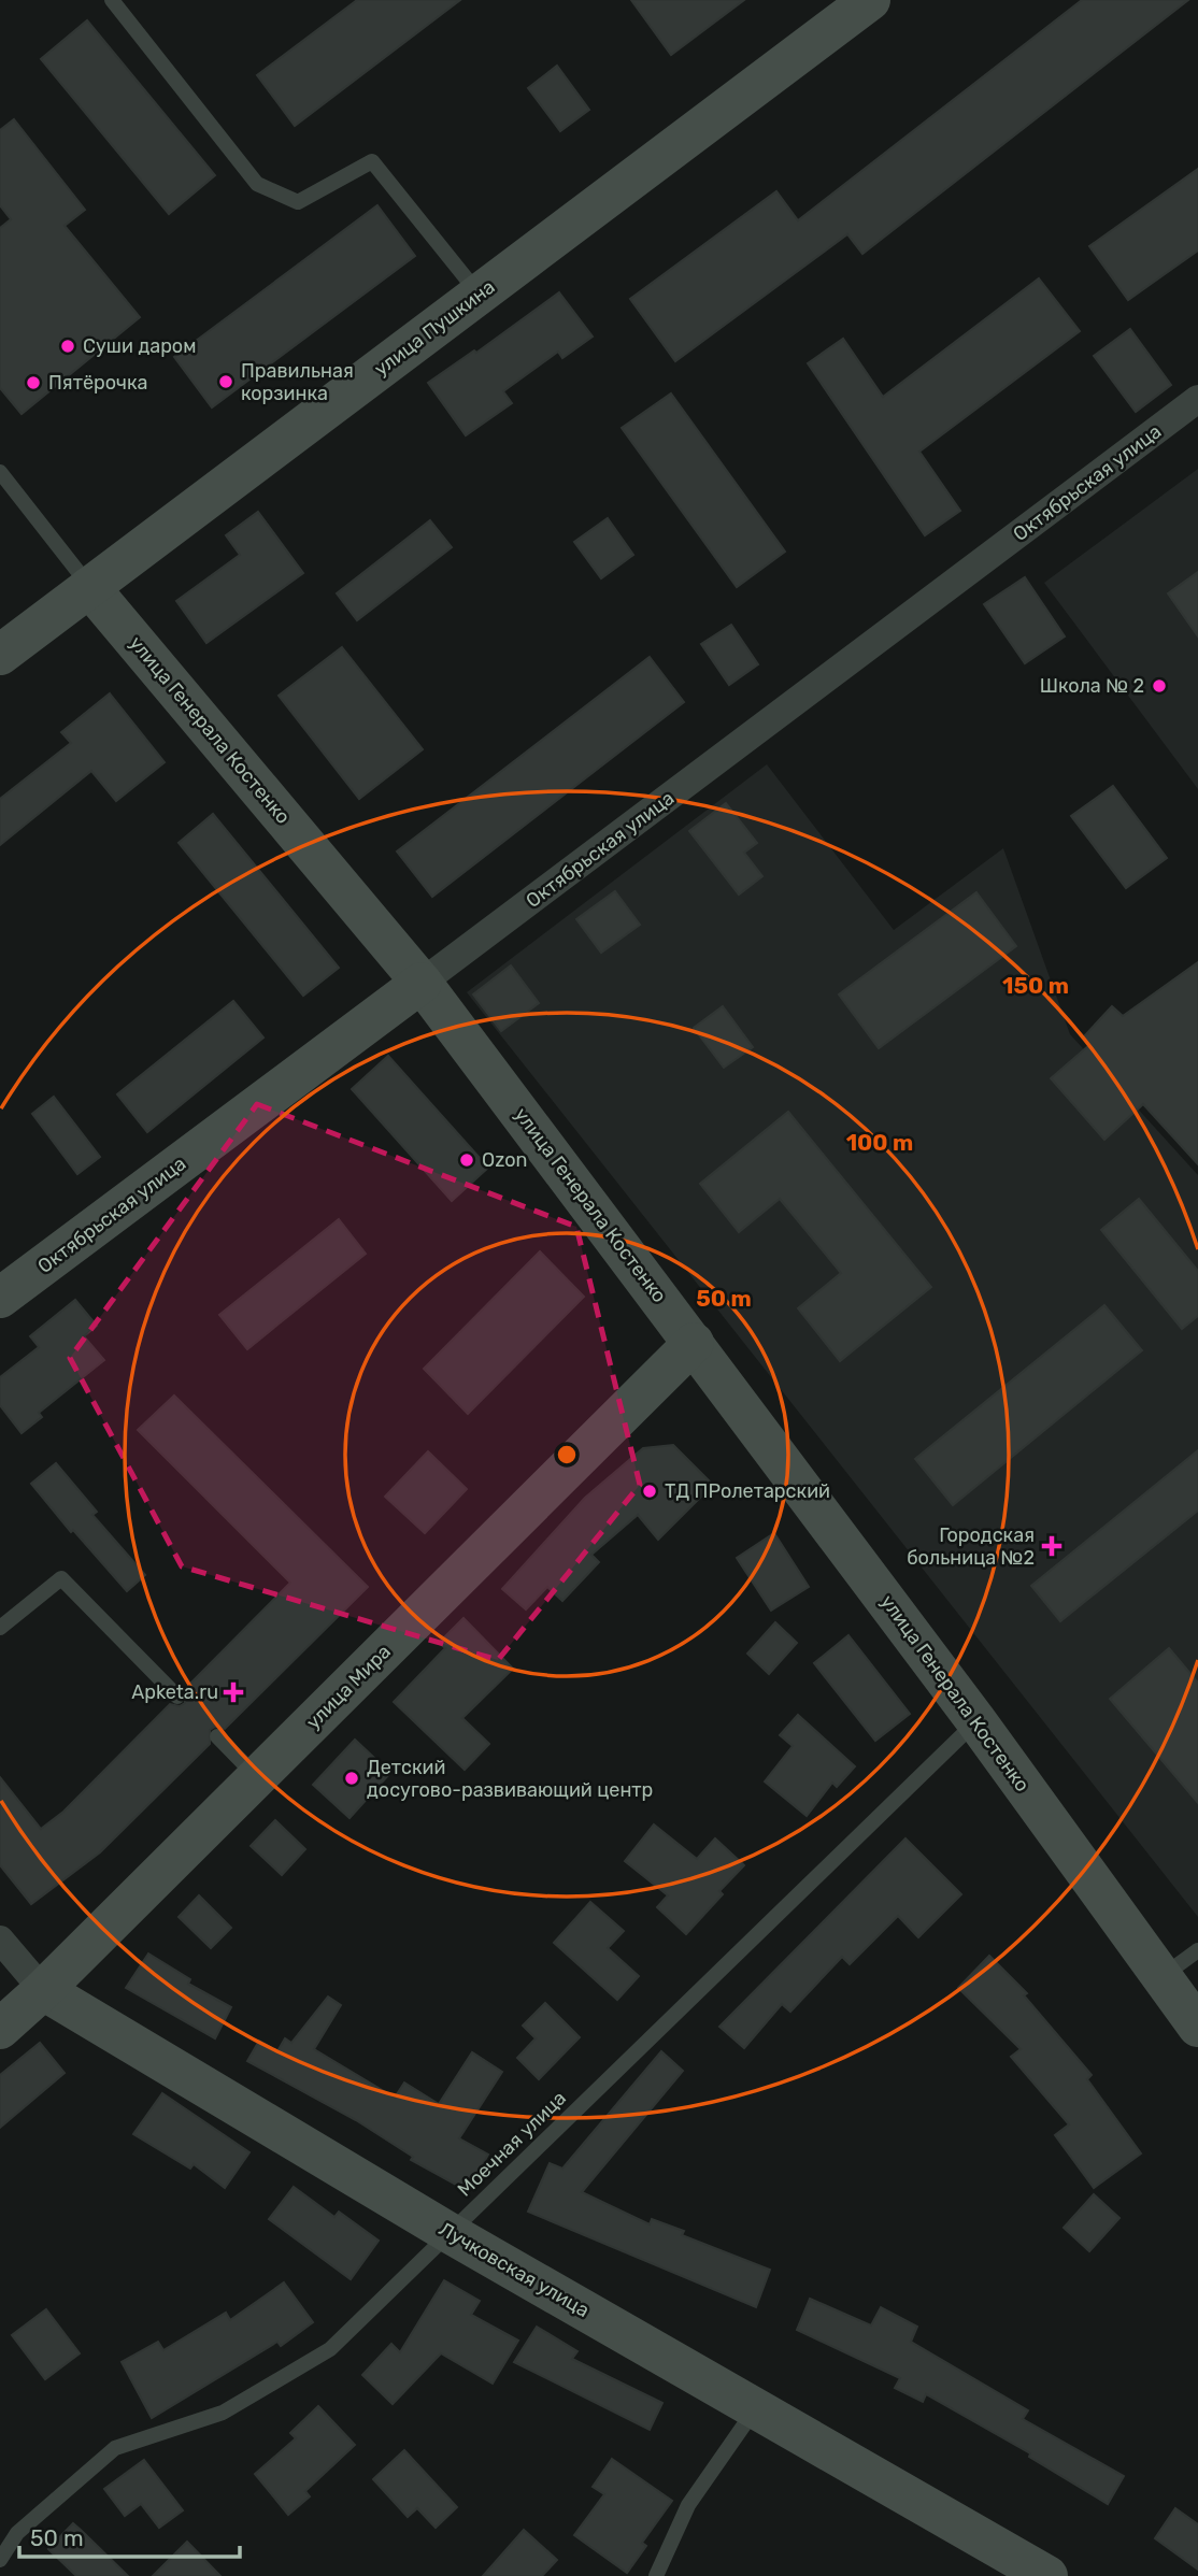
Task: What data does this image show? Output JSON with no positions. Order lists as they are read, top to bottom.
{
  "streets": {
    "street": [
      "улица Пушкина",
      "Октябрьская улица",
      "улица Генерала Костенко",
      "улица Мира",
      "Лучковская улица"
    ],
    "lane": ["Моечная улица"]
  },
  "crossings": [
    ["улица Пушкина", "улица Генерала Костенко"],
    ["Октябрьская улица", "улица Генерала Костенко"],
    ["улица Генерала Костенко", "улица Мира"],
    ["улица Генерала Костенко", "Моечная улица"],
    ["улица Мира", "Лучковская улица"],
    ["Моечная улица", "Лучковская улица"]
  ],
  "places": {
    "other": [
      "Суши даром",
      "Правильная корзинка",
      "Пятёрочка",
      "Школа № 2",
      "Ozon",
      "ТД ПРолетарский",
      "Детский досугово-развивающий центр"
    ],
    "health": ["Городская больница №2", "Apketa.ru"]
  },
  "scale_bar": "50 m",
  "rings": ["150 m", "100 m", "50 m"]
}
